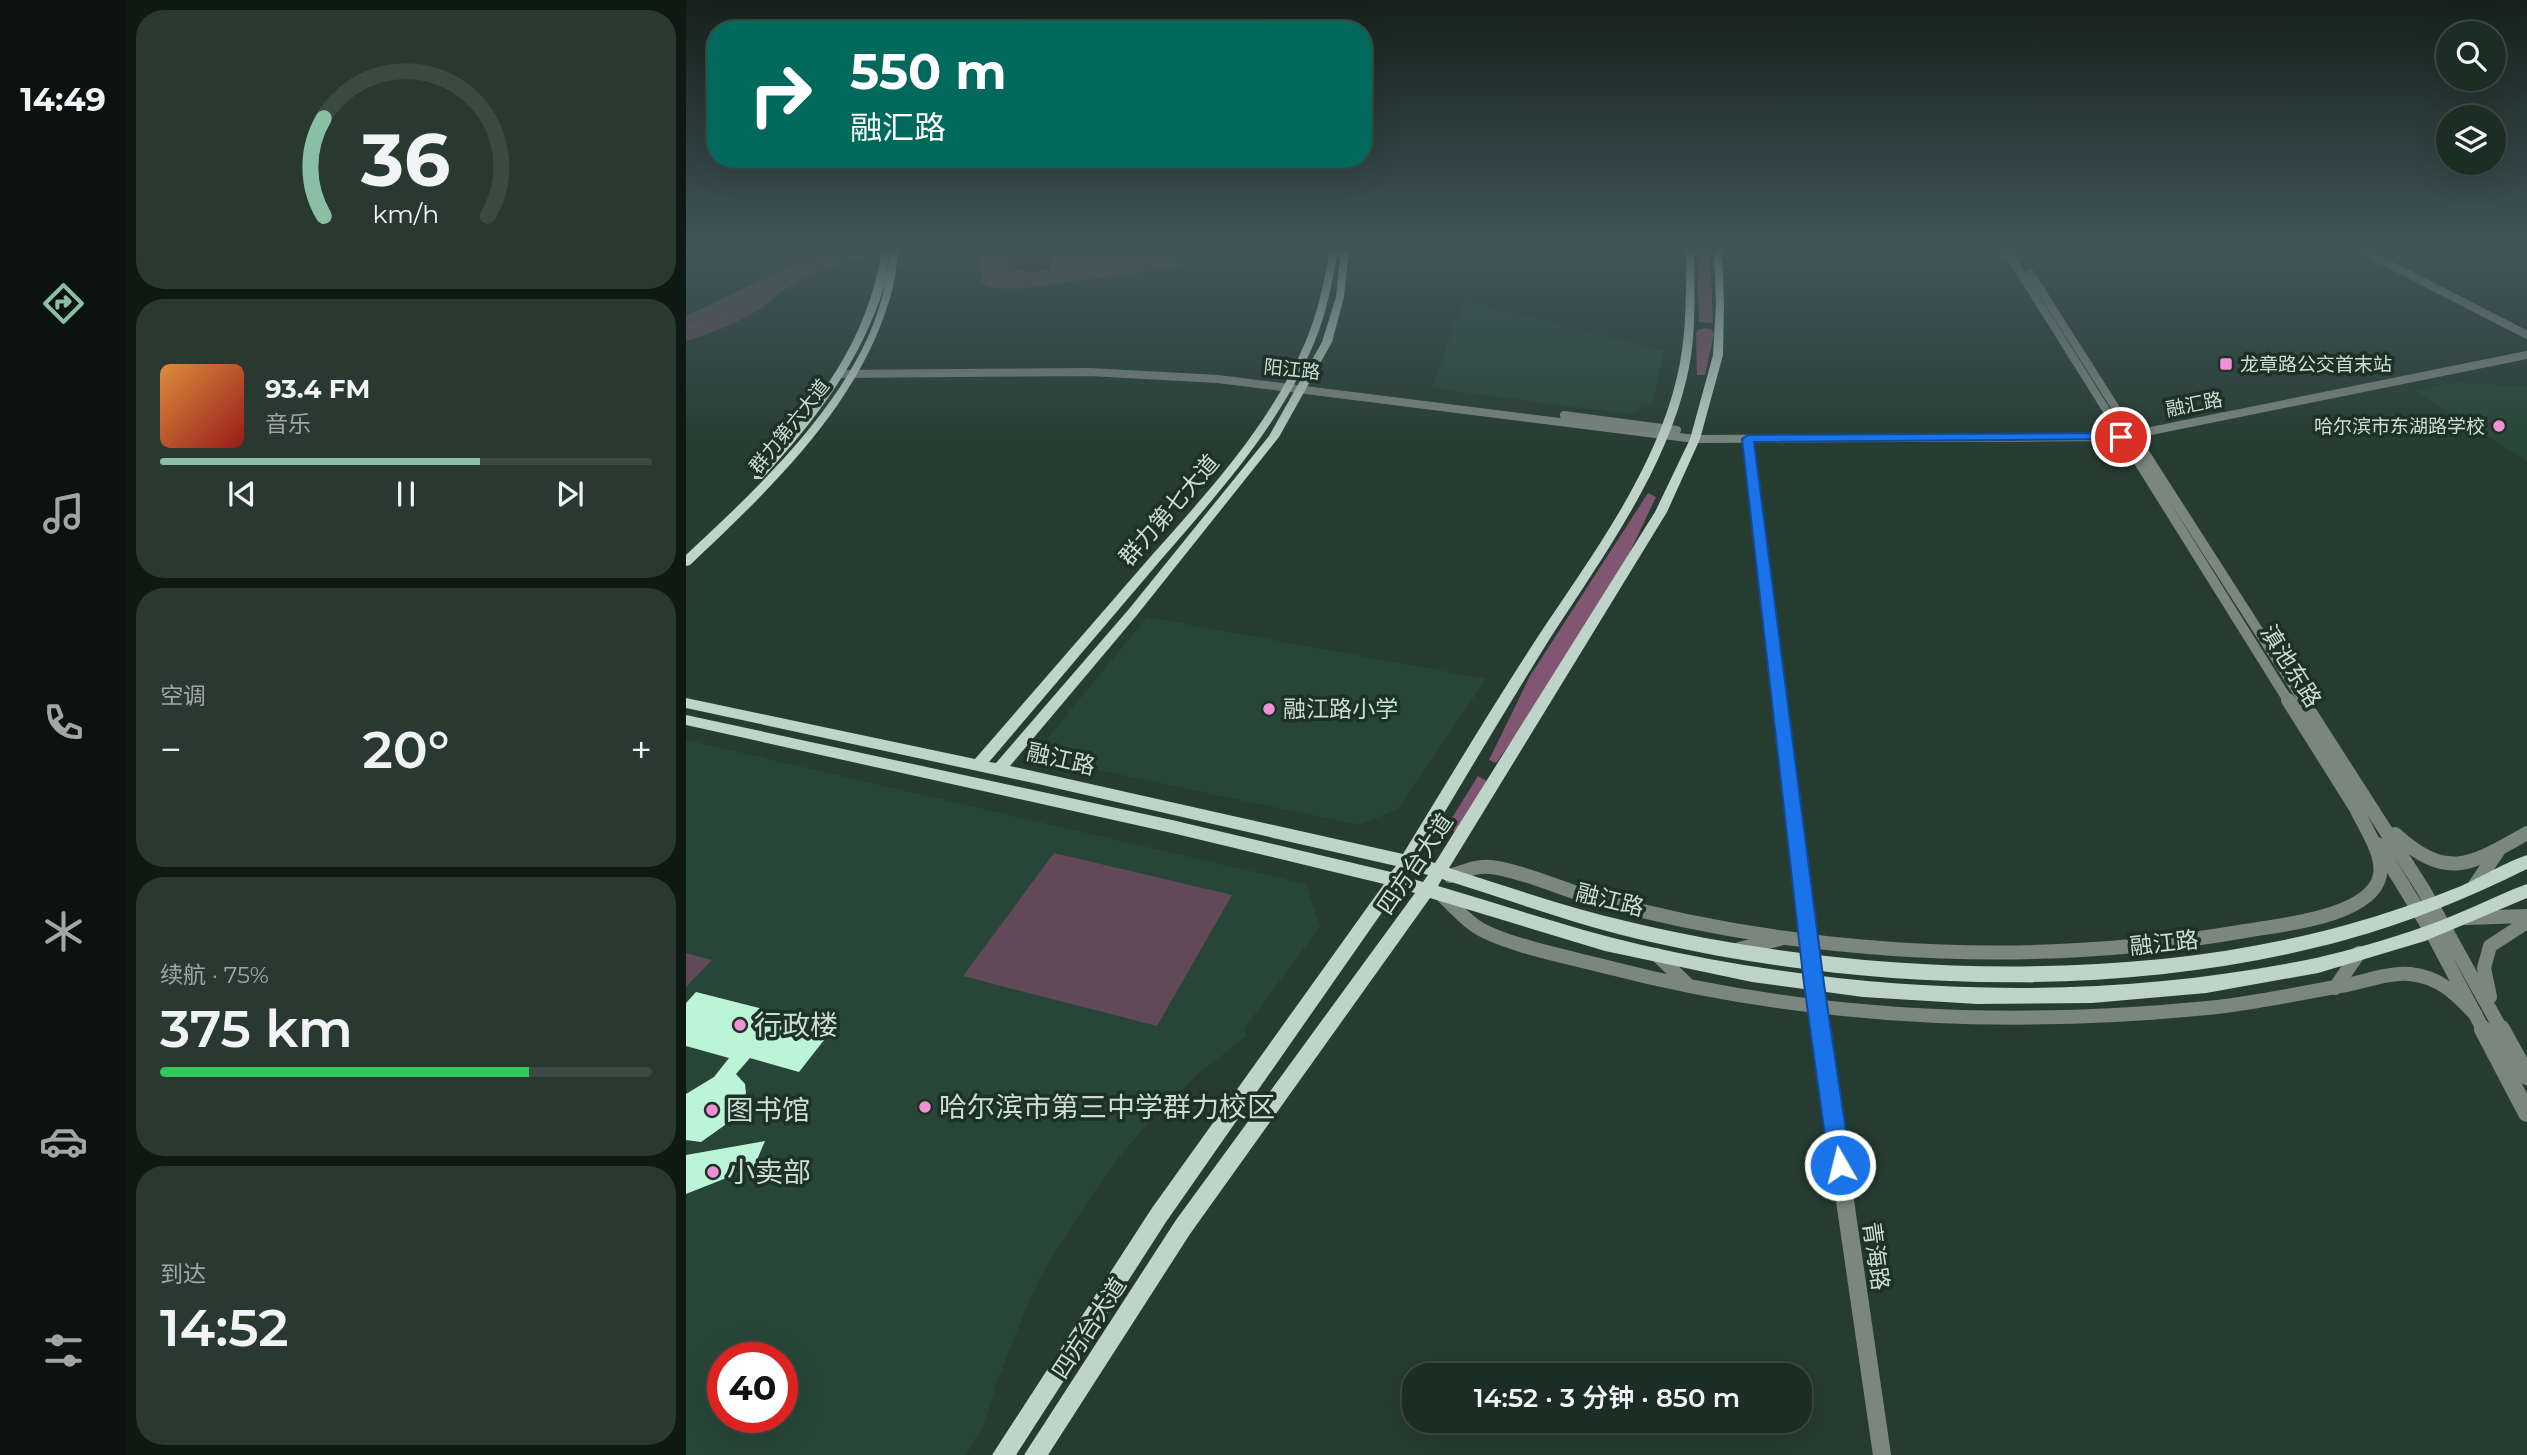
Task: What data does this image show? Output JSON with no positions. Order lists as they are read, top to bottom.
{
  "streets": {
    "main road": [
      "群力第六大道",
      "群力第七大道",
      "融江路",
      "四方台大道"
    ],
    "street": [
      "阳江路",
      "融汇路",
      "滇池东路",
      "青海路"
    ]
  },
  "crossings": [
    ["阳江路", "融汇路"],
    ["阳江路", "群力第六大道"],
    ["阳江路", "群力第七大道"],
    ["阳江路", "四方台大道"],
    ["融汇路", "滇池东路"],
    ["融汇路", "四方台大道"],
    ["融汇路", "青海路"],
    ["群力第七大道", "融江路"],
    ["滇池东路", "融江路"],
    ["融江路", "四方台大道"],
    ["融江路", "青海路"]
  ],
  "places": {
    "transit": ["龙章路公交首末站"],
    "other": [
      "哈尔滨市东湖路学校",
      "融江路小学",
      "行政楼",
      "哈尔滨市第三中学群力校区",
      "图书馆",
      "小卖部"
    ]
  },
  "page": {
    "tabs": "14:49",
    "turn": ["550 m", "融汇路"],
    "song": ["93.4 FM", "音乐"],
    "tile": [
      "空调",
      ["续航 · 75%", "375 km"],
      ["到达", "14:52"]
    ],
    "heat": ["−", "20°", "+"],
    "limit": "40",
    "trip": "14:52 · 3 分钟 · 850 m",
    "gauge": ["36", "km/h"]
  }
}
